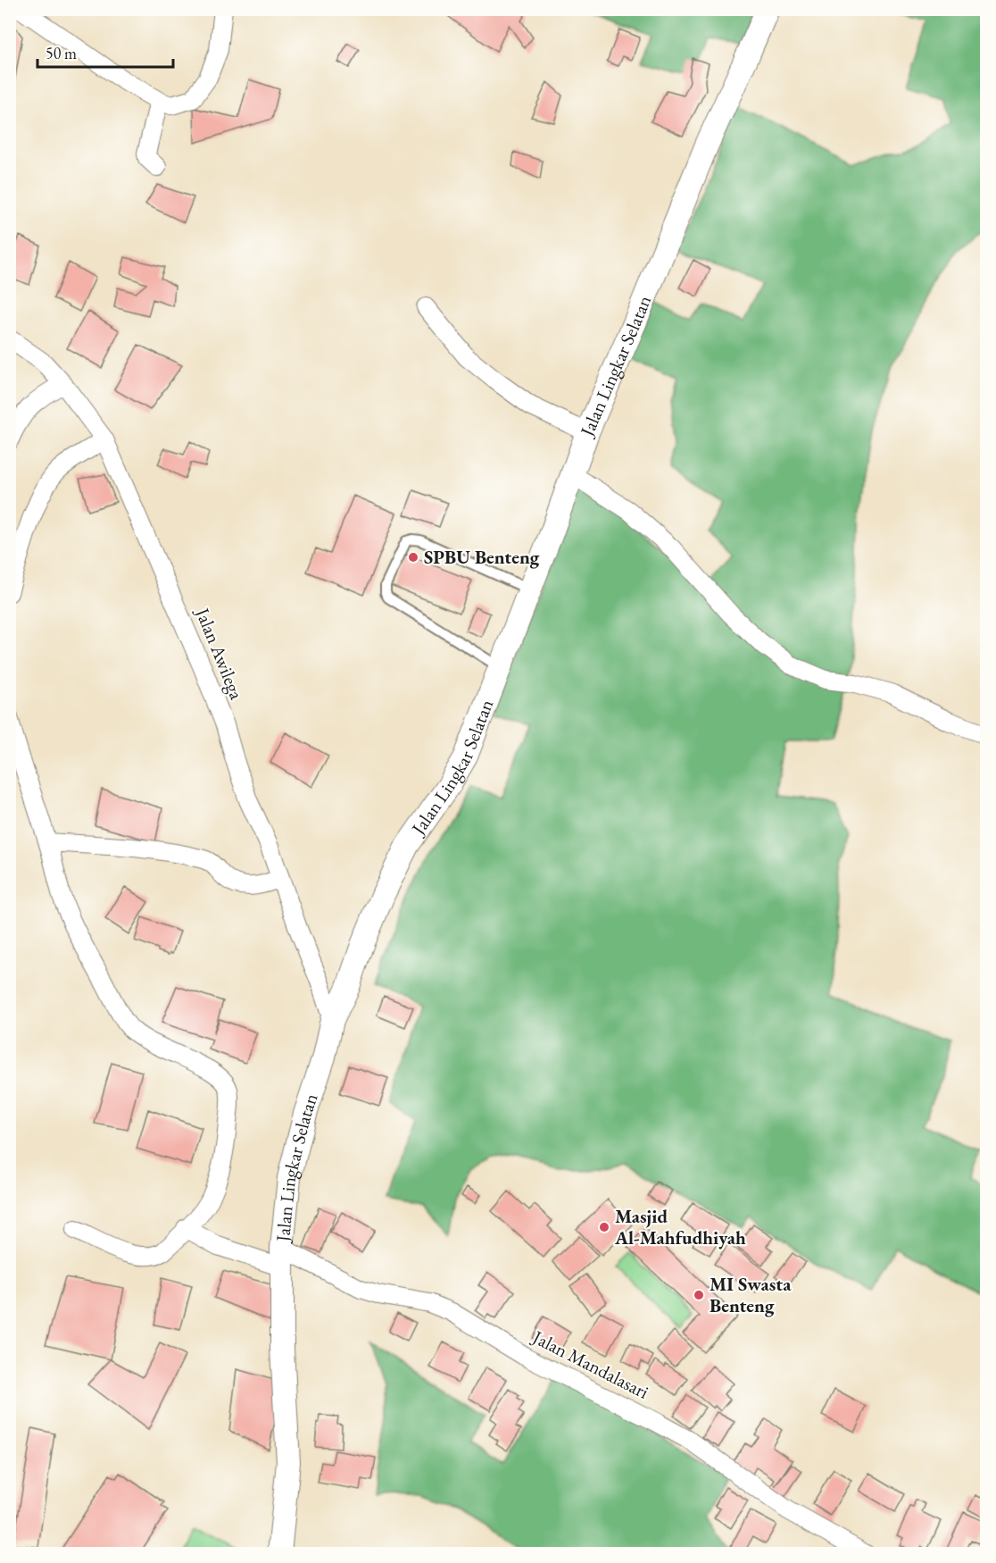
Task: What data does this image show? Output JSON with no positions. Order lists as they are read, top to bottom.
{
  "streets": {
    "street": ["Jalan Lingkar Selatan", "Jalan Awilega", "Jalan Mandalasari"]
  },
  "crossings": [
    ["Jalan Lingkar Selatan", "Jalan Awilega"],
    ["Jalan Lingkar Selatan", "Jalan Mandalasari"]
  ],
  "places": ["SPBU Benteng", "Masjid Al-Mahfudhiyah", "MI Swasta Benteng"],
  "scale_bar": "50 m"
}
